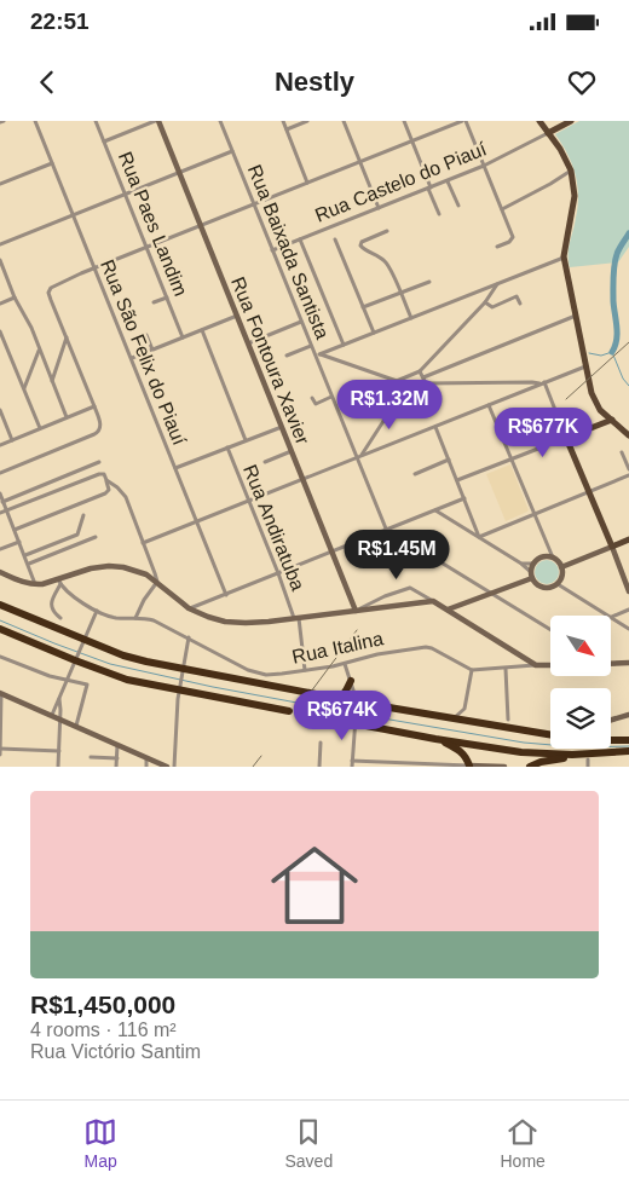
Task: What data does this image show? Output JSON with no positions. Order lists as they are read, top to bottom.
{
  "streets": {
    "main road": ["Rua Castelo do Piauí", "Rua Fontoura Xavier"],
    "street": [
      "Rua Paes Landim",
      "Rua Baixada Santista",
      "Rua São Felix do Piauí",
      "Rua Andiratuba",
      "Rua Italina"
    ]
  },
  "crossings": [
    ["Rua Castelo do Piauí", "Rua Baixada Santista"],
    ["Rua Andiratuba", "Rua Italina"]
  ],
  "north": "bottom right",
  "page": {
    "status": "22:51",
    "header": "Nestly",
    "price": [
      "R$1.32M",
      "R$677K",
      "R$1.45M",
      "R$674K"
    ],
    "list": [
      {
        "name": "R$1,450,000",
        "note": "4 rooms · 116 m² · Rua Victório Santim"
      }
    ],
    "tabs": ["Map", "Saved", "Home"]
  }
}
